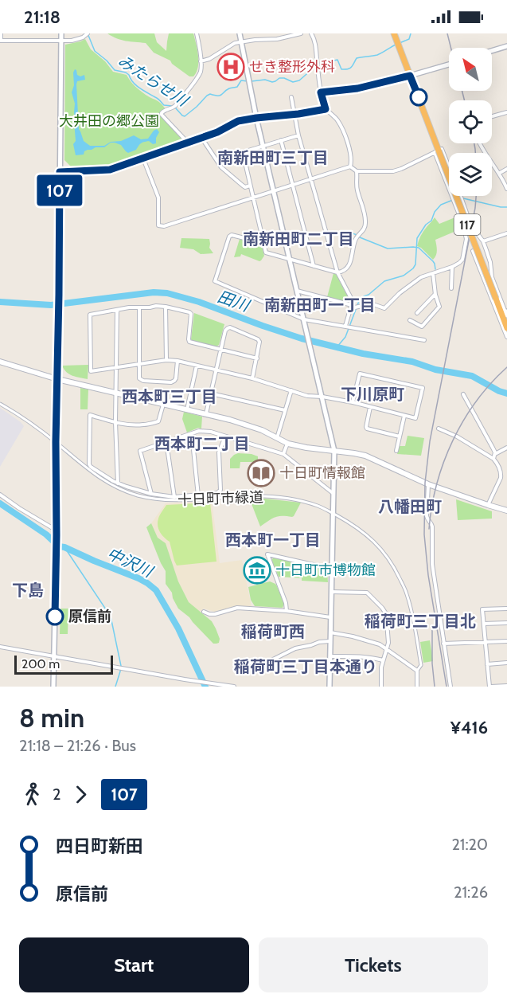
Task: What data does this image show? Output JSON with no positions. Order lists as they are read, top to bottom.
{
  "streets": {
    "highway": ["117"],
    "street": ["十日町市緑道"]
  },
  "districts": [
    "南新田町三丁目",
    "南新田町二丁目",
    "南新田町一丁目",
    "下川原町",
    "西本町三丁目",
    "西本町二丁目",
    "八幡田町",
    "西本町一丁目",
    "下島",
    "稲荷町三丁目北",
    "稲荷町西",
    "稲荷町三丁目本通り"
  ],
  "water": ["みたらせ川", "田川", "中沢川"],
  "parks": ["大井田の郷公園"],
  "places": {
    "hospital": ["せき整形外科"],
    "library": ["十日町情報館"],
    "museum": ["十日町市博物館"],
    "other": ["原信前"]
  },
  "lines": ["bus line 107"],
  "scale_bar": "200 m",
  "north": "top left",
  "page": {
    "status": "21:18",
    "on_map": "107",
    "scale": "200 m",
    "heading": ["8 min", "21:18 – 21:26 · Bus", "¥416"],
    "legs": ["2", "107"],
    "list": [
      {
        "name": "四日町新田",
        "value": "21:20"
      },
      {
        "name": "原信前",
        "value": "21:26"
      }
    ],
    "buttons": ["Start", "Tickets"]
  }
}
